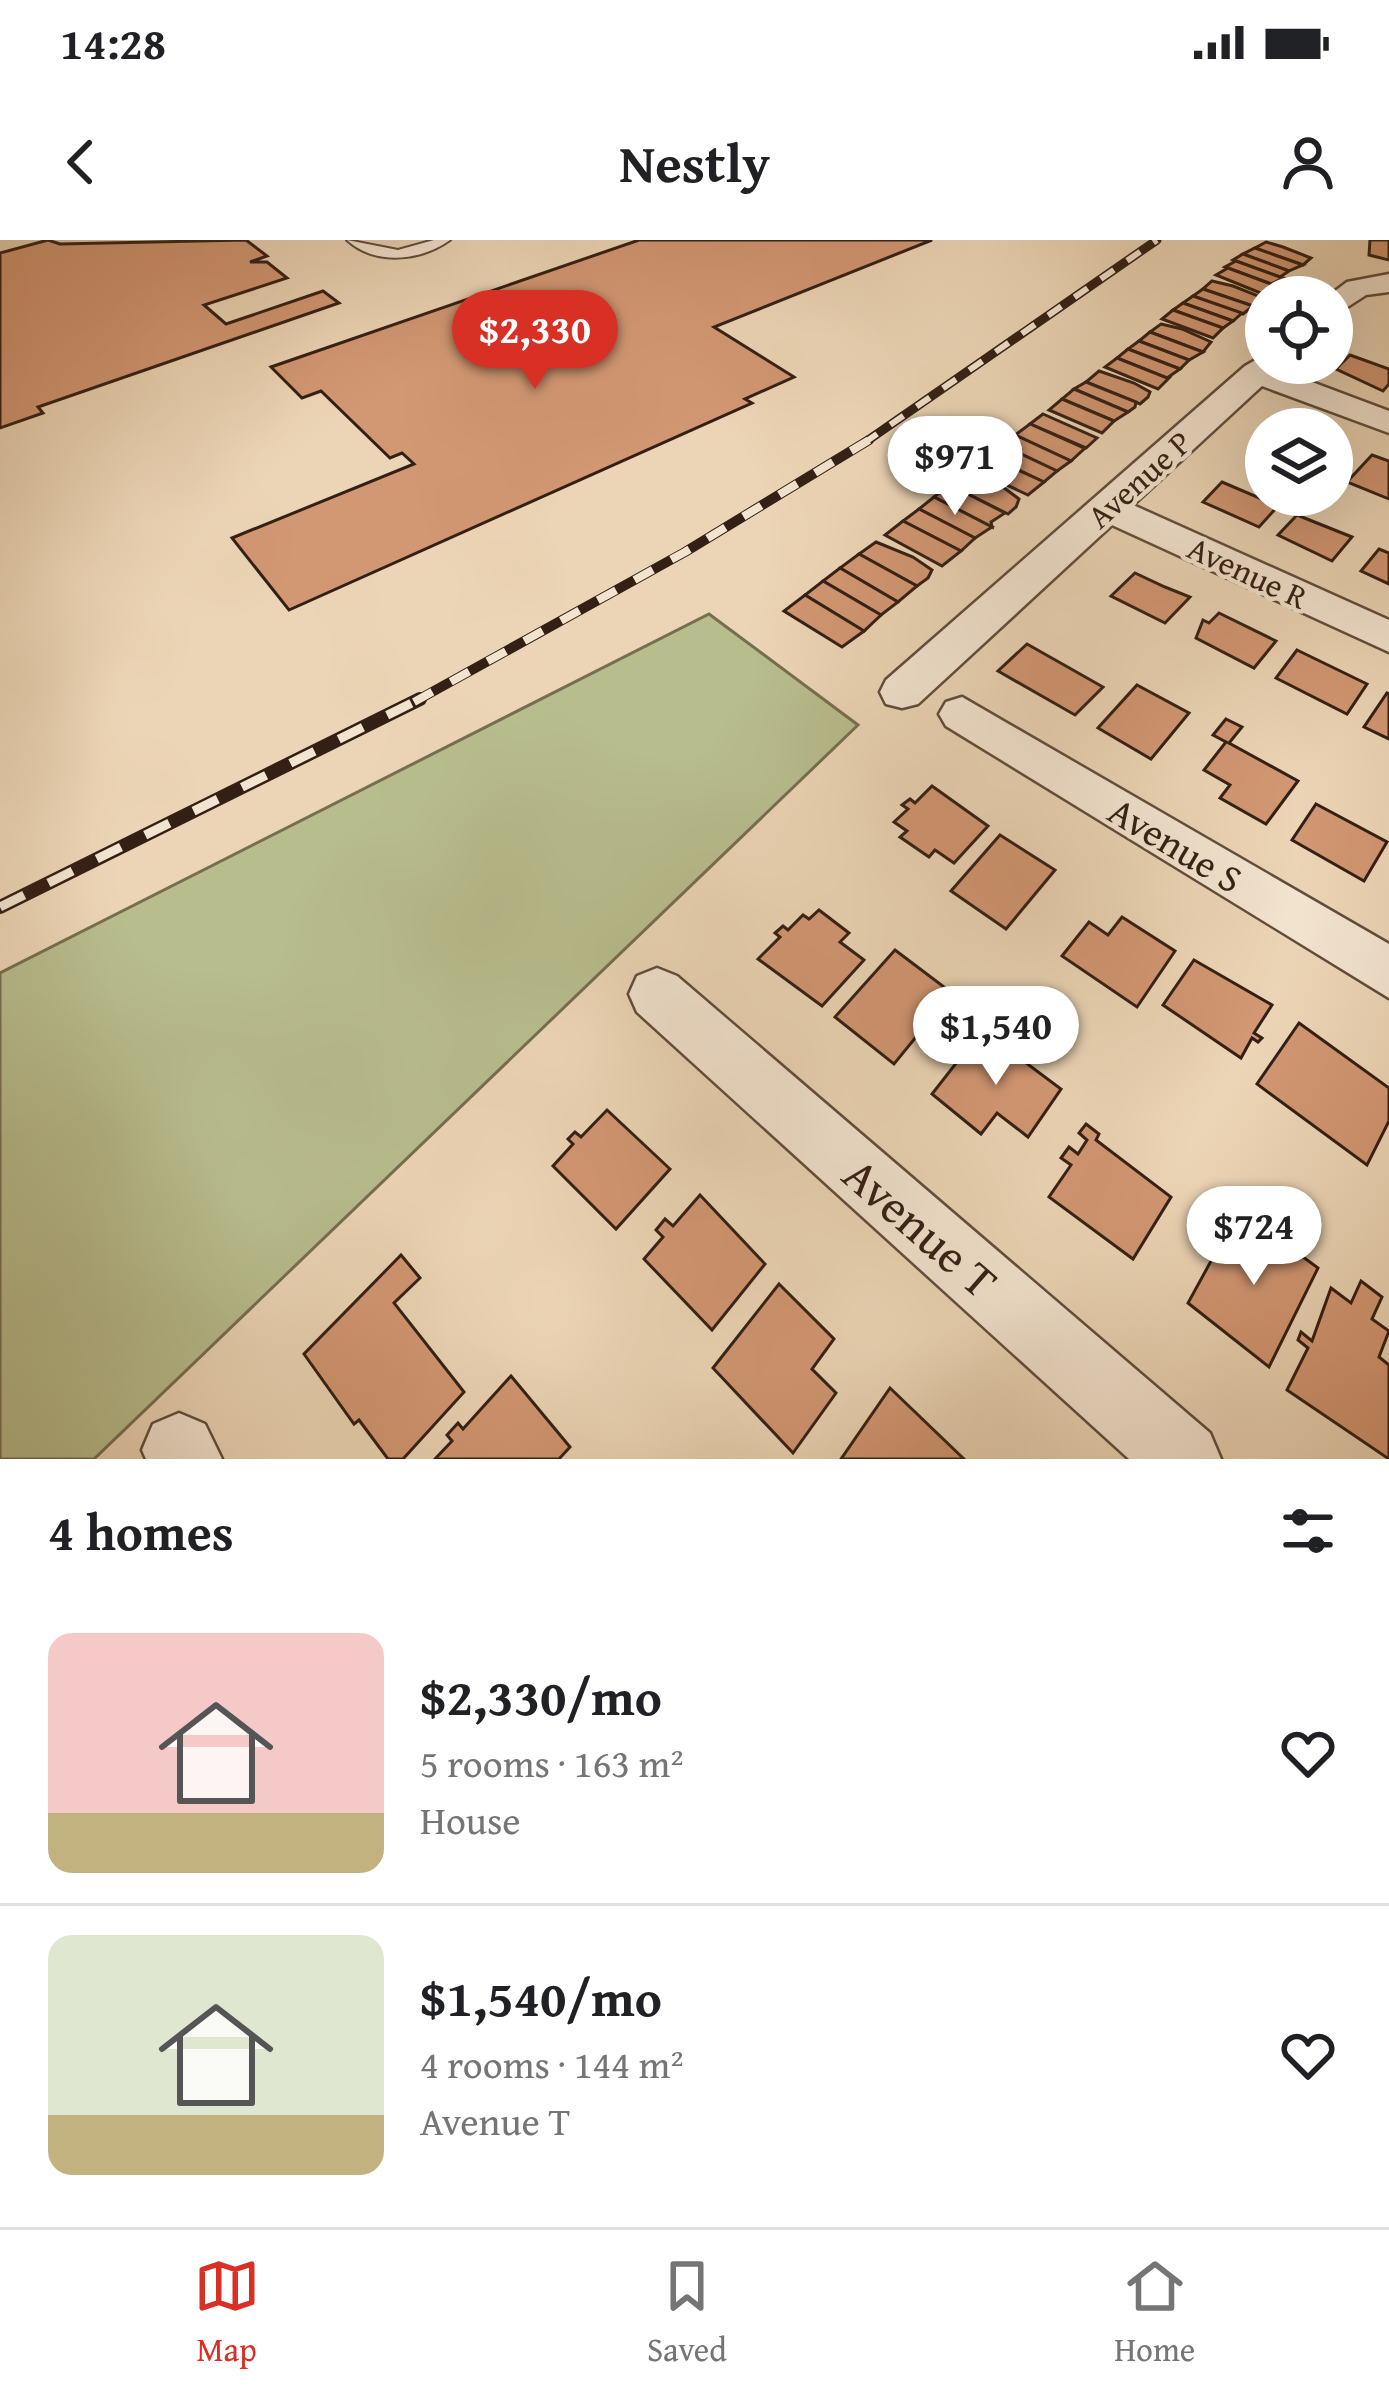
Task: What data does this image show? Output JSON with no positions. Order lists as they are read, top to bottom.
{
  "streets": {
    "street": [
      "Avenue P",
      "Avenue R",
      "Avenue S",
      "Avenue T"
    ]
  },
  "crossings": [
    ["Avenue P", "Avenue R"]
  ],
  "page": {
    "status": "14:28",
    "header": "Nestly",
    "price": [
      "$2,330",
      "$971",
      "$1,540",
      "$724"
    ],
    "heading": "4 homes",
    "list": [
      {
        "name": "$2,330/mo",
        "note": "5 rooms · 163 m² · House"
      },
      {
        "name": "$1,540/mo",
        "note": "4 rooms · 144 m² · Avenue T"
      }
    ],
    "tabs": ["Map", "Saved", "Home"]
  }
}
